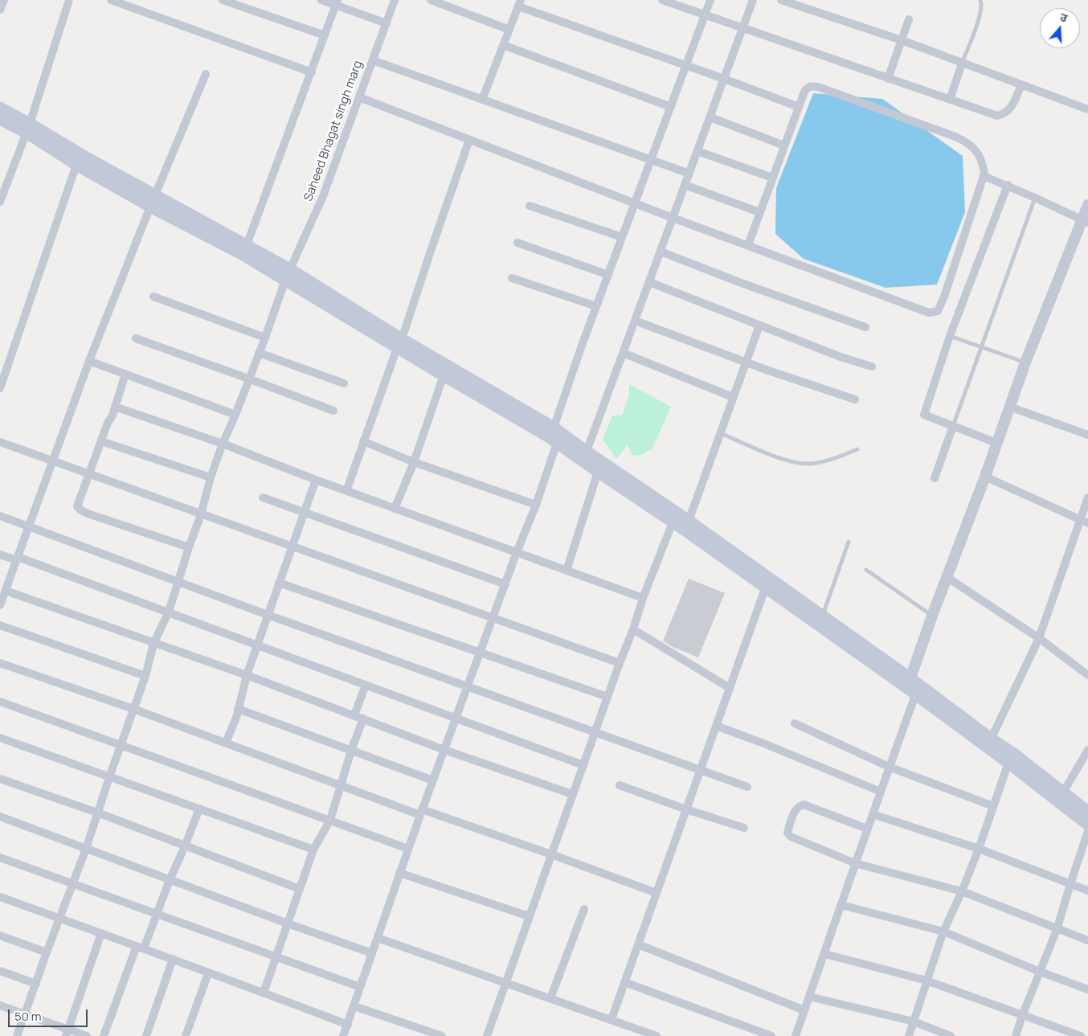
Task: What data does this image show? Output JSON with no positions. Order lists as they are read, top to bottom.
{
  "streets": {
    "street": ["Saheed Bhagat singh marg"]
  },
  "scale_bar": "50 m",
  "north": "top"
}
